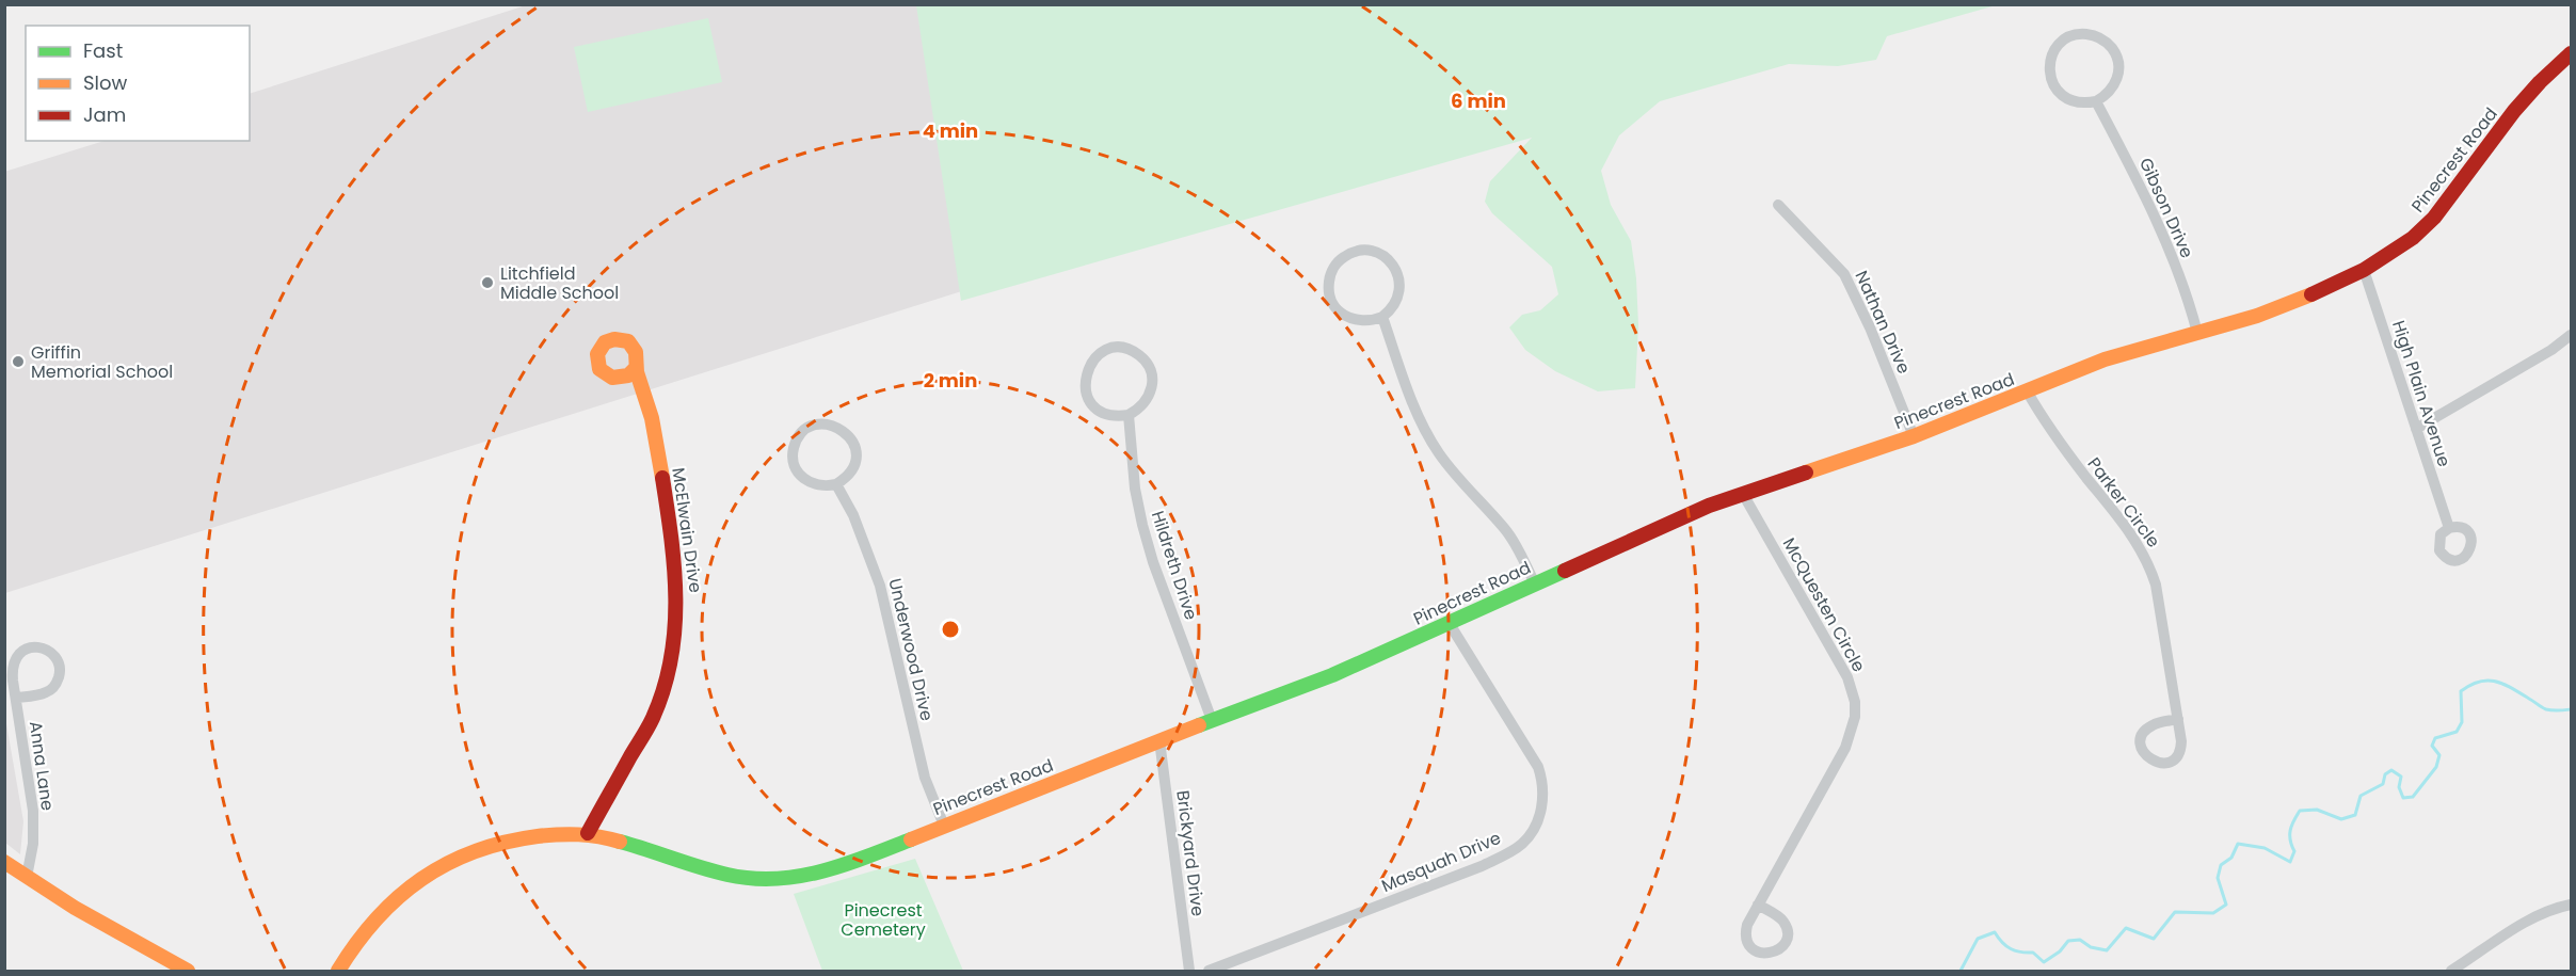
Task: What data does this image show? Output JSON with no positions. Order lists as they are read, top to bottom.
{
  "streets": {
    "street": [
      "Pinecrest Road",
      "Gibson Drive",
      "Nathan Drive",
      "High Plain Avenue",
      "Parker Circle",
      "McElwain Drive",
      "Hildreth Drive",
      "McQuesten Circle",
      "Underwood Drive",
      "Anna Lane",
      "Brickyard Drive",
      "Masquah Drive"
    ]
  },
  "crossings": [
    ["Pinecrest Road", "Gibson Drive"],
    ["Pinecrest Road", "Nathan Drive"],
    ["Pinecrest Road", "High Plain Avenue"],
    ["Pinecrest Road", "Parker Circle"],
    ["Pinecrest Road", "McElwain Drive"],
    ["Pinecrest Road", "Hildreth Drive"],
    ["Pinecrest Road", "McQuesten Circle"],
    ["Pinecrest Road", "Underwood Drive"],
    ["Pinecrest Road", "Brickyard Drive"],
    ["Pinecrest Road", "Masquah Drive"]
  ],
  "parks": ["Pinecrest Cemetery"],
  "places": ["Litchfield Middle School", "Griffin Memorial School"],
  "legend": ["Fast", "Slow", "Jam"],
  "rings": ["6 min", "4 min", "2 min"]
}
